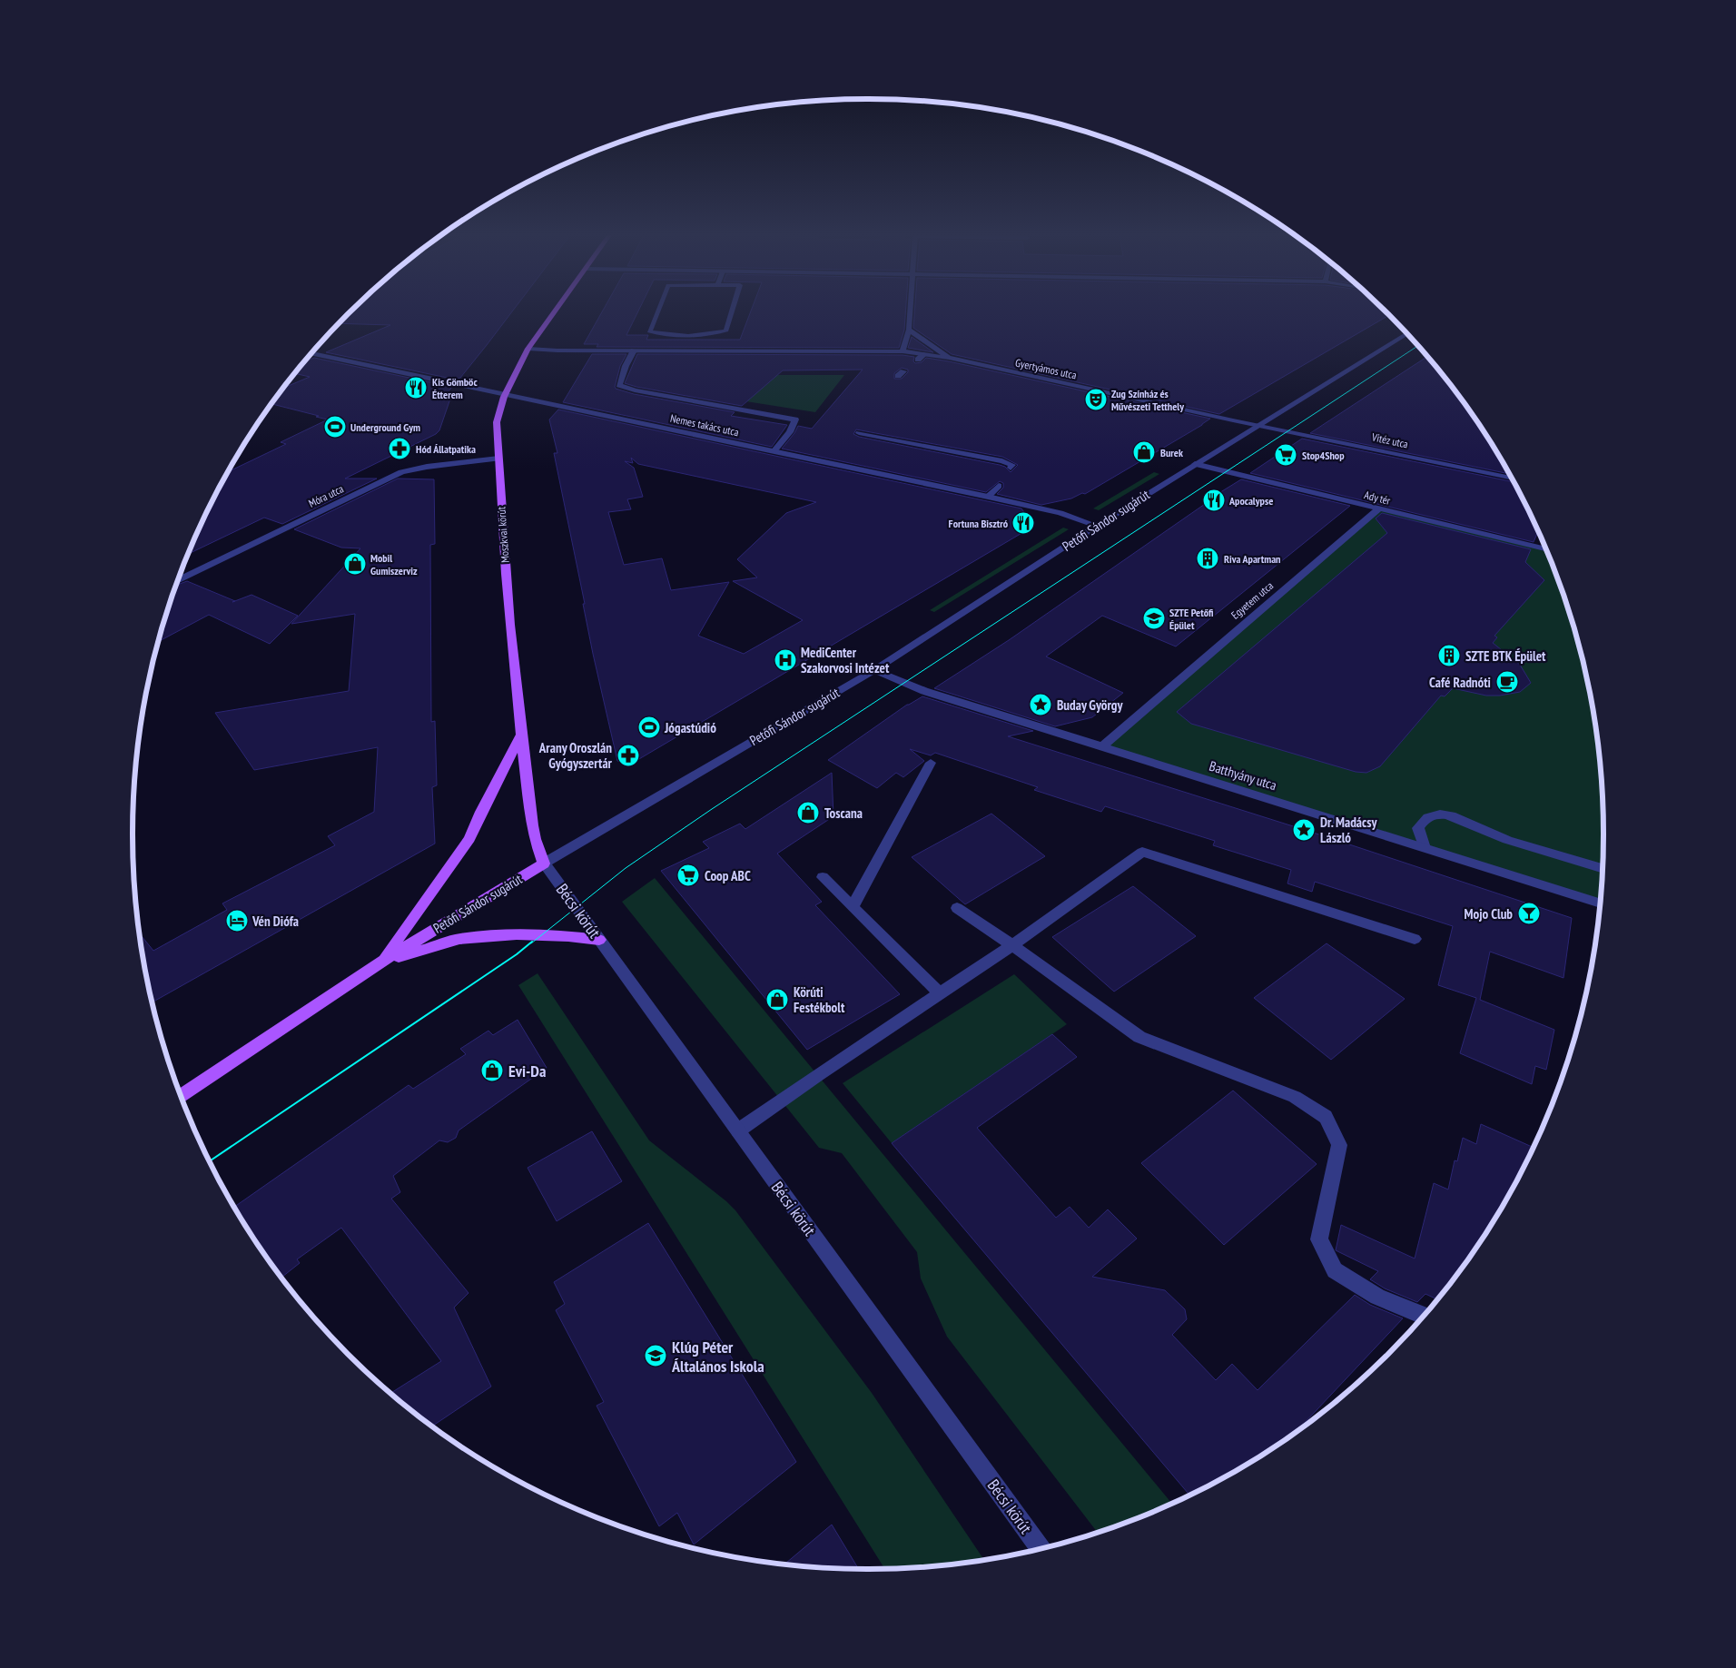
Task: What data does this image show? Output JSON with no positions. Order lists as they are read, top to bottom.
{
  "streets": {
    "main road": ["Petőfi Sándor sugárút", "Moszkvai körút"],
    "street": [
      "Gyertyámos utca",
      "Nemes takács utca",
      "Vitéz utca",
      "Móra utca",
      "Ady tér",
      "Egyetem utca",
      "Batthyány utca",
      "Bécsi körút"
    ]
  },
  "crossings": [
    ["Gyertyámos utca", "Vitéz utca"],
    ["Gyertyámos utca", "Petőfi Sándor sugárút"],
    ["Gyertyámos utca", "Moszkvai körút"],
    ["Nemes takács utca", "Petőfi Sándor sugárút"],
    ["Nemes takács utca", "Moszkvai körút"],
    ["Vitéz utca", "Petőfi Sándor sugárút"],
    ["Móra utca", "Moszkvai körút"],
    ["Ady tér", "Petőfi Sándor sugárút"],
    ["Ady tér", "Egyetem utca"],
    ["Petőfi Sándor sugárút", "Moszkvai körút"],
    ["Petőfi Sándor sugárút", "Batthyány utca"],
    ["Petőfi Sándor sugárút", "Bécsi körút"],
    ["Moszkvai körút", "Bécsi körút"],
    ["Egyetem utca", "Batthyány utca"]
  ],
  "places": {
    "restaurant": ["Kis Gömböc Étterem", "Apocalypse", "Fortuna Bisztró"],
    "theatre": ["Zug Színház és Művészeti Tetthely"],
    "sports": ["Underground Gym", "Jógastúdió"],
    "pharmacy": ["Hód Állatpatika", "Arany Oroszlán Gyógyszertár"],
    "shop": [
      "Burek",
      "Mobil Gumiszerviz",
      "Toscana",
      "Körúti Festékbolt",
      "Evi-Da"
    ],
    "supermarket": ["Stop4Shop", "Coop ABC"],
    "building": ["Riva Apartman", "SZTE BTK Épület"],
    "school or university": ["SZTE Petőfi Épület", "Klúg Péter Általános Iskola"],
    "hospital": ["MediCenter Szakorvosi Intézet"],
    "cafe": ["Café Radnóti"],
    "place": ["Buday György", "Dr. Madácsy László"],
    "bar": ["Mojo Club"],
    "hotel": ["Vén Diófa"]
  }
}
